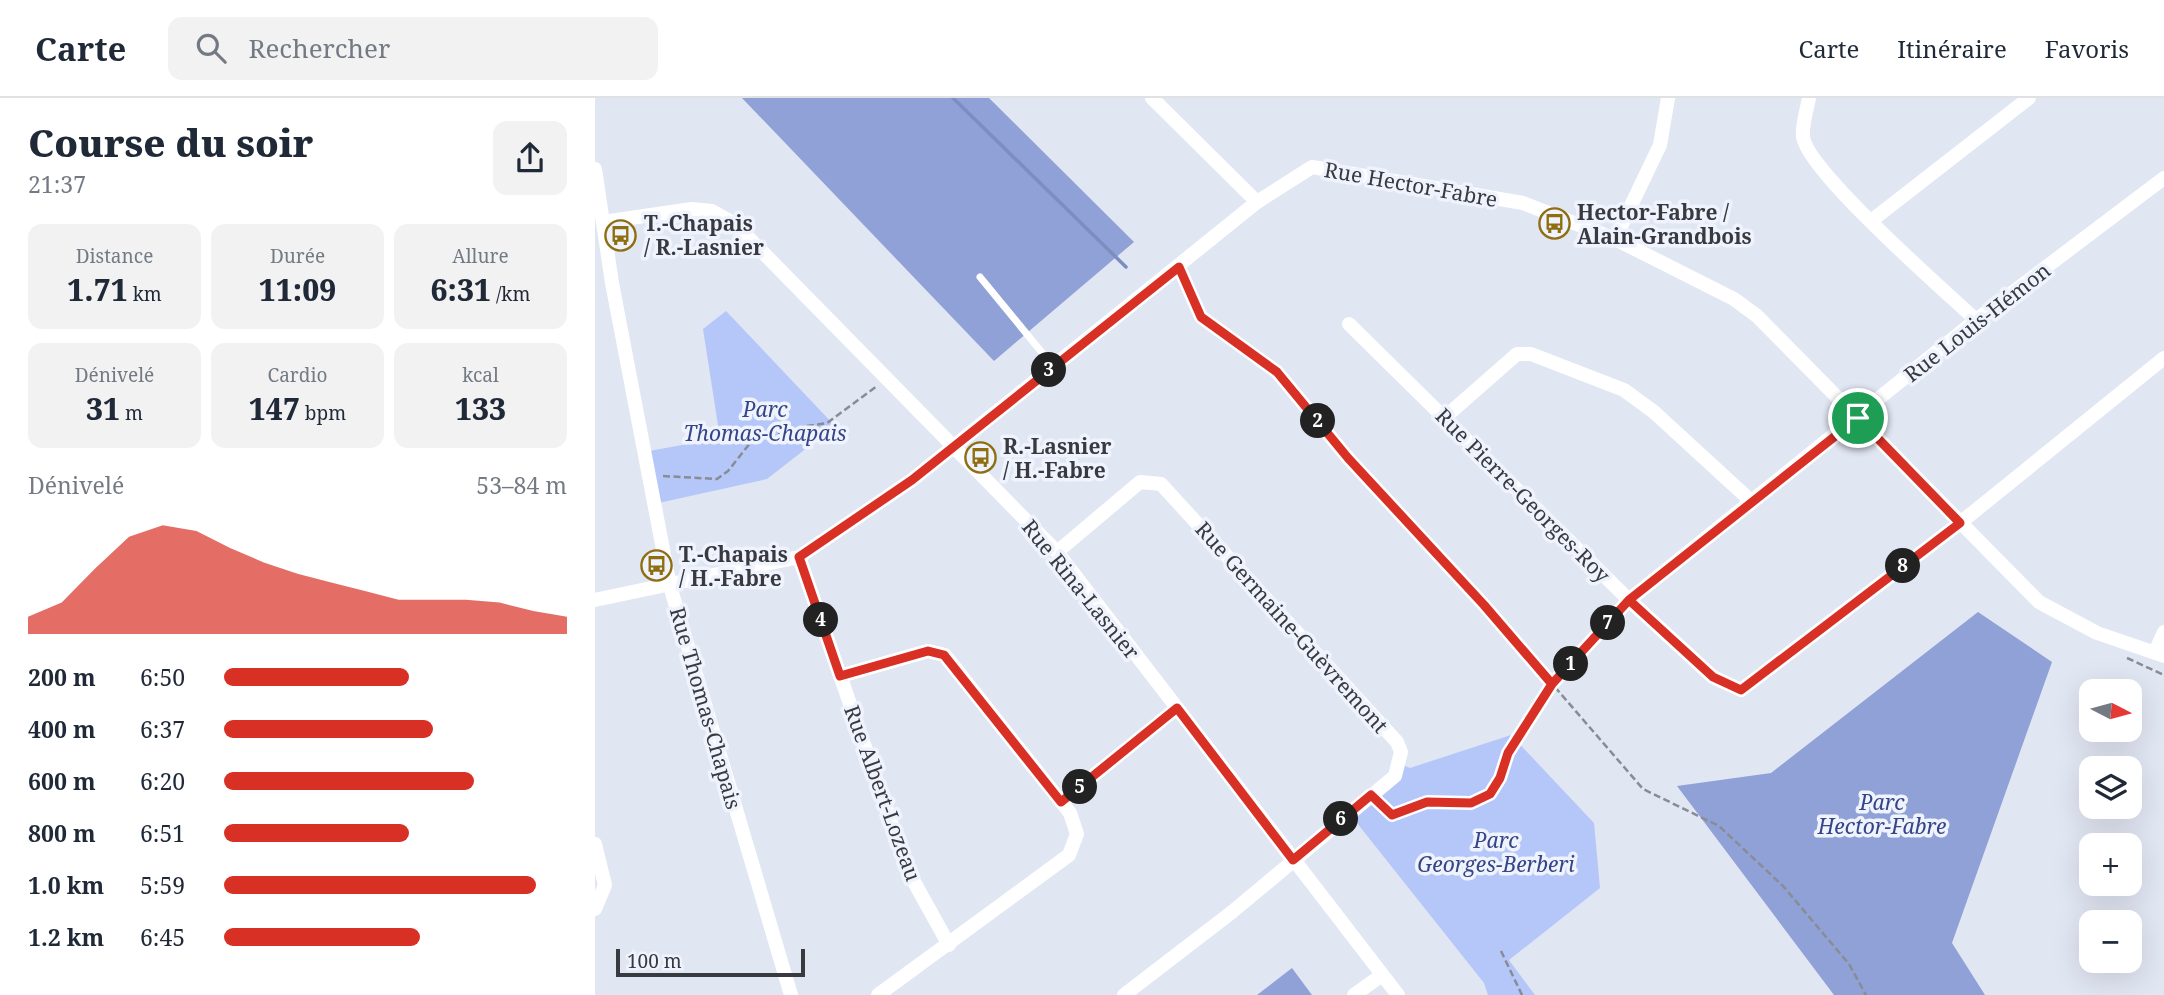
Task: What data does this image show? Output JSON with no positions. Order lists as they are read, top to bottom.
{
  "streets": {
    "street": [
      "Rue Hector-Fabre",
      "Rue Louis-Hémon",
      "Rue Pierre-Georges-Roy",
      "Rue Rina-Lasnier",
      "Rue Germaine-Guèvremont",
      "Rue Thomas-Chapais",
      "Rue Albert-Lozeau"
    ]
  },
  "crossings": [
    ["Rue Hector-Fabre", "Rue Louis-Hémon"],
    ["Rue Hector-Fabre", "Rue Pierre-Georges-Roy"],
    ["Rue Hector-Fabre", "Rue Rina-Lasnier"],
    ["Rue Hector-Fabre", "Rue Thomas-Chapais"],
    ["Rue Hector-Fabre", "Rue Albert-Lozeau"],
    ["Rue Louis-Hémon", "Rue Pierre-Georges-Roy"],
    ["Rue Rina-Lasnier", "Rue Germaine-Guèvremont"],
    ["Rue Rina-Lasnier", "Rue Thomas-Chapais"]
  ],
  "parks": ["Parc Thomas-Chapais", "Parc Hector-Fabre", "Parc Georges-Berberi"],
  "places": {
    "bus stop": [
      "Hector-Fabre / Alain-Grandbois",
      "T.-Chapais / R.-Lasnier",
      "R.-Lasnier / H.-Fabre",
      "T.-Chapais / H.-Fabre"
    ]
  },
  "scale_bar": "100 m",
  "north": "right",
  "page": {
    "header": "Carte",
    "search": "Rechercher",
    "nav": ["Carte", "Itinéraire", "Favoris"],
    "heading": ["Course du soir", "21:37"],
    "stats": [
      ["Distance", "1.71 km"],
      ["Durée", "11:09"],
      ["Allure", "6:31 /km"],
      ["Dénivelé", "31 m"],
      ["Cardio", "147 bpm"],
      ["kcal", "133"]
    ],
    "pins": [
      "3",
      "2",
      "8",
      "4",
      "7",
      "1",
      "5",
      "6"
    ],
    "chart": ["Dénivelé", "53–84 m"],
    "list": [
      {
        "name": "200 m",
        "note": "6:50"
      },
      {
        "name": "400 m",
        "note": "6:37"
      },
      {
        "name": "600 m",
        "note": "6:20"
      },
      {
        "name": "800 m",
        "note": "6:51"
      },
      {
        "name": "1.0 km",
        "note": "5:59"
      },
      {
        "name": "1.2 km",
        "note": "6:45"
      }
    ],
    "map_buttons": ["+", "−"],
    "scale": "100 m"
  }
}
